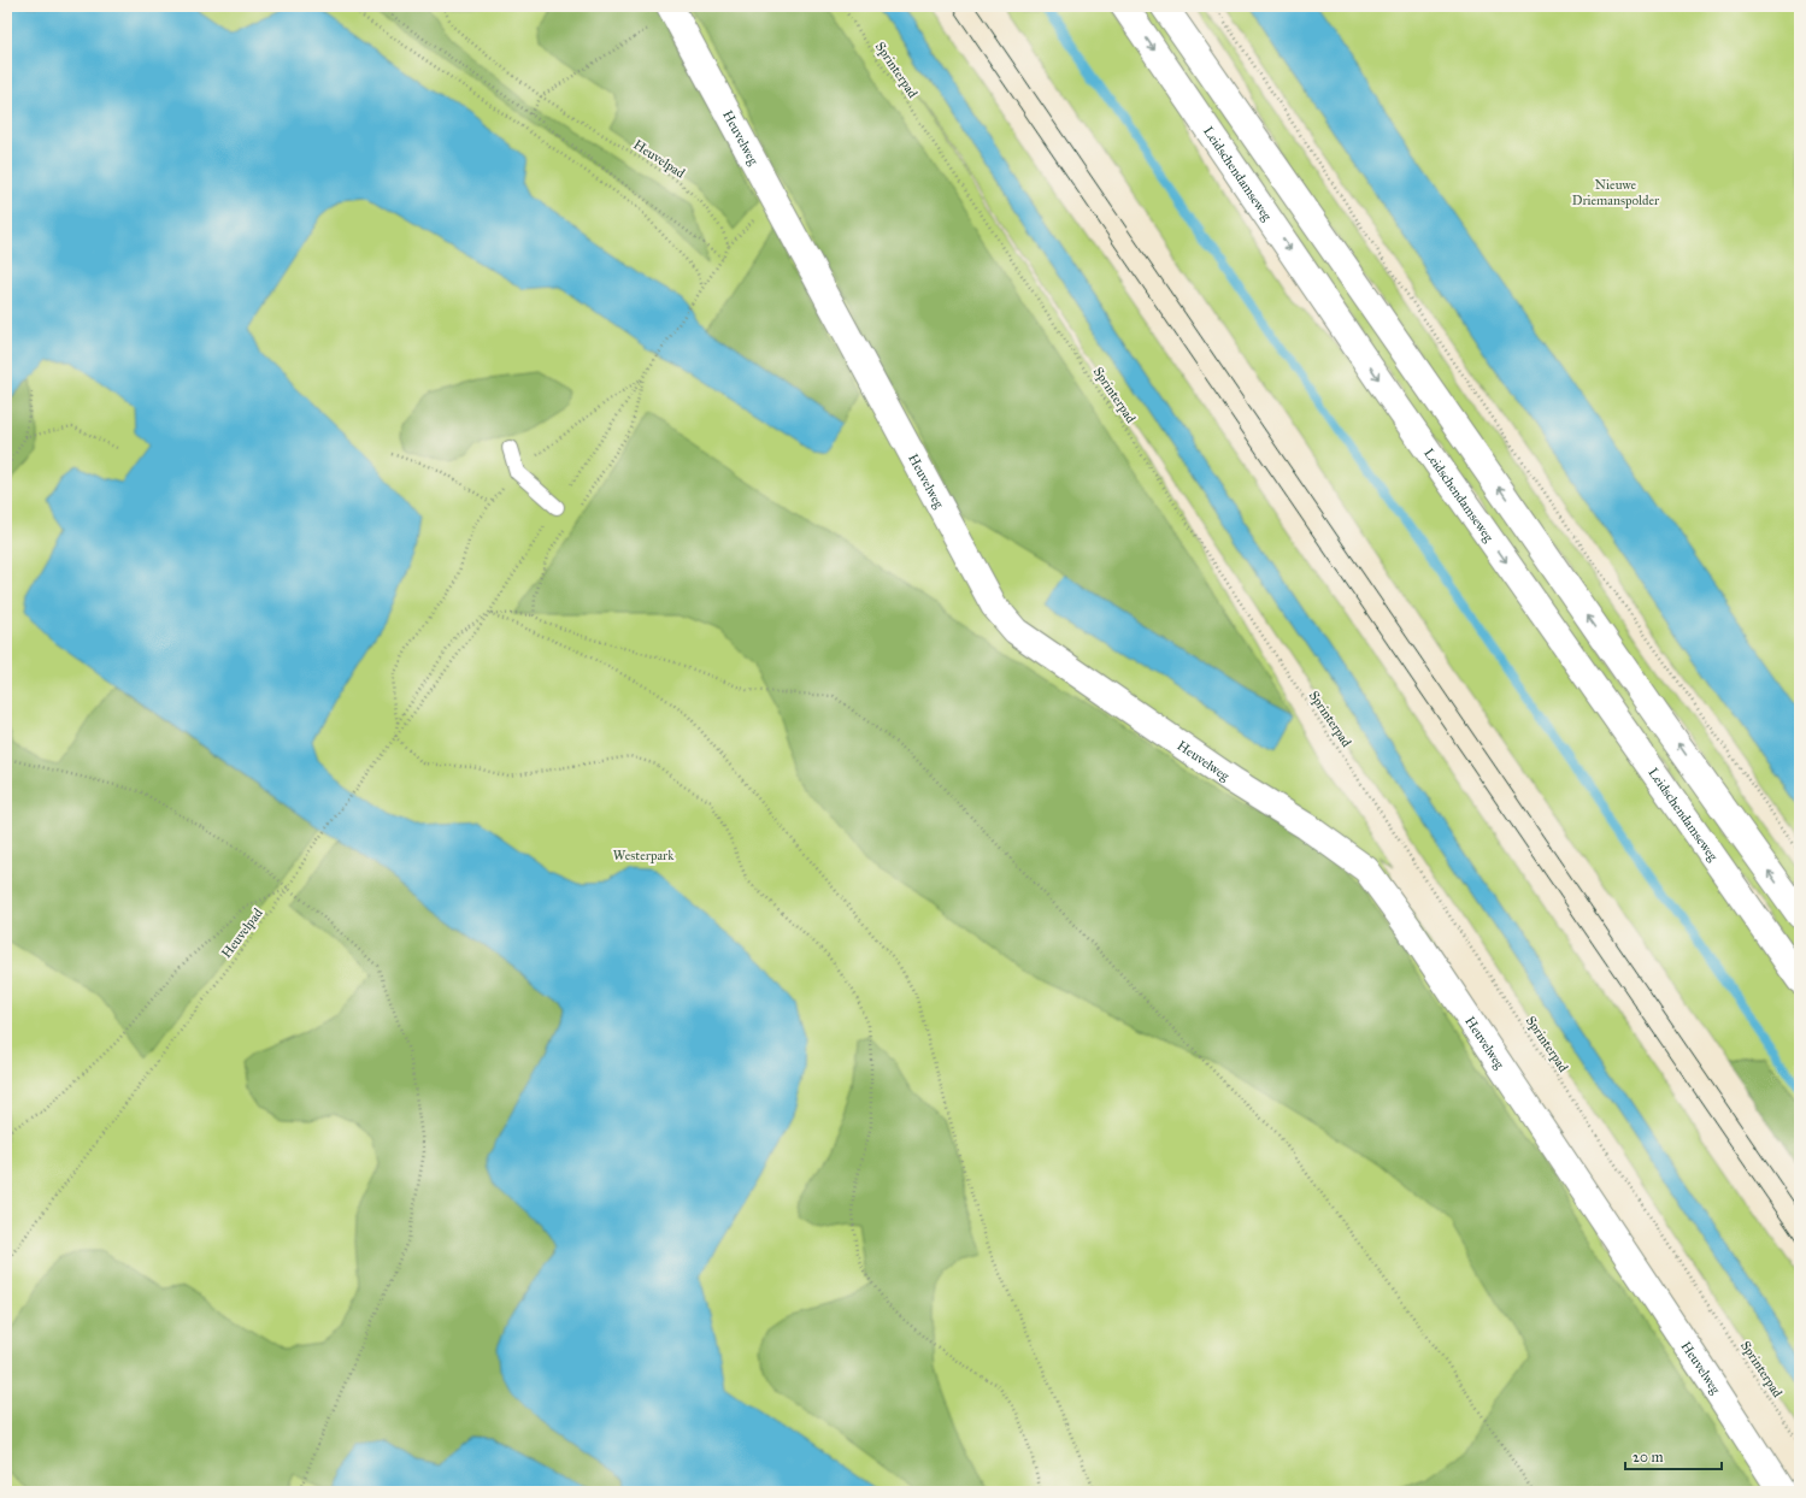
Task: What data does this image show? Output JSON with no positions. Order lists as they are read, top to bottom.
{
  "streets": {
    "main road": ["Heuvelweg", "Leidschendamseweg"],
    "path": ["Sprinterpad", "Heuvelpad"]
  },
  "parks": ["Nieuwe Driemanspolder", "Westerpark"],
  "scale_bar": "20 m"
}
